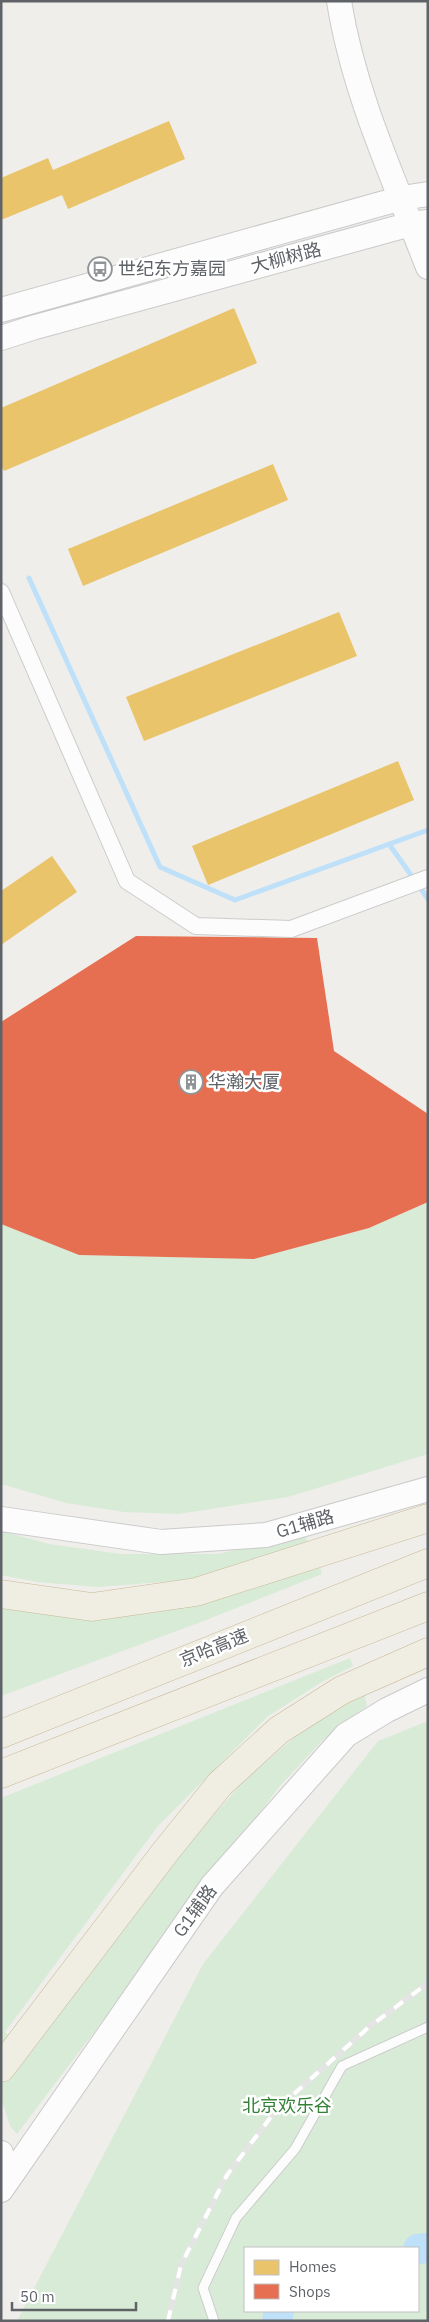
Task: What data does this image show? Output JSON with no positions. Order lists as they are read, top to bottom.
{
  "streets": {
    "highway": ["京哈高速"],
    "street": ["大柳树路", "G1辅路"]
  },
  "parks": ["北京欢乐谷"],
  "places": {
    "bus stop": ["世纪东方嘉园"],
    "building": ["华瀚大厦"]
  },
  "legend": ["Homes", "Shops"],
  "scale_bar": "50 m"
}
